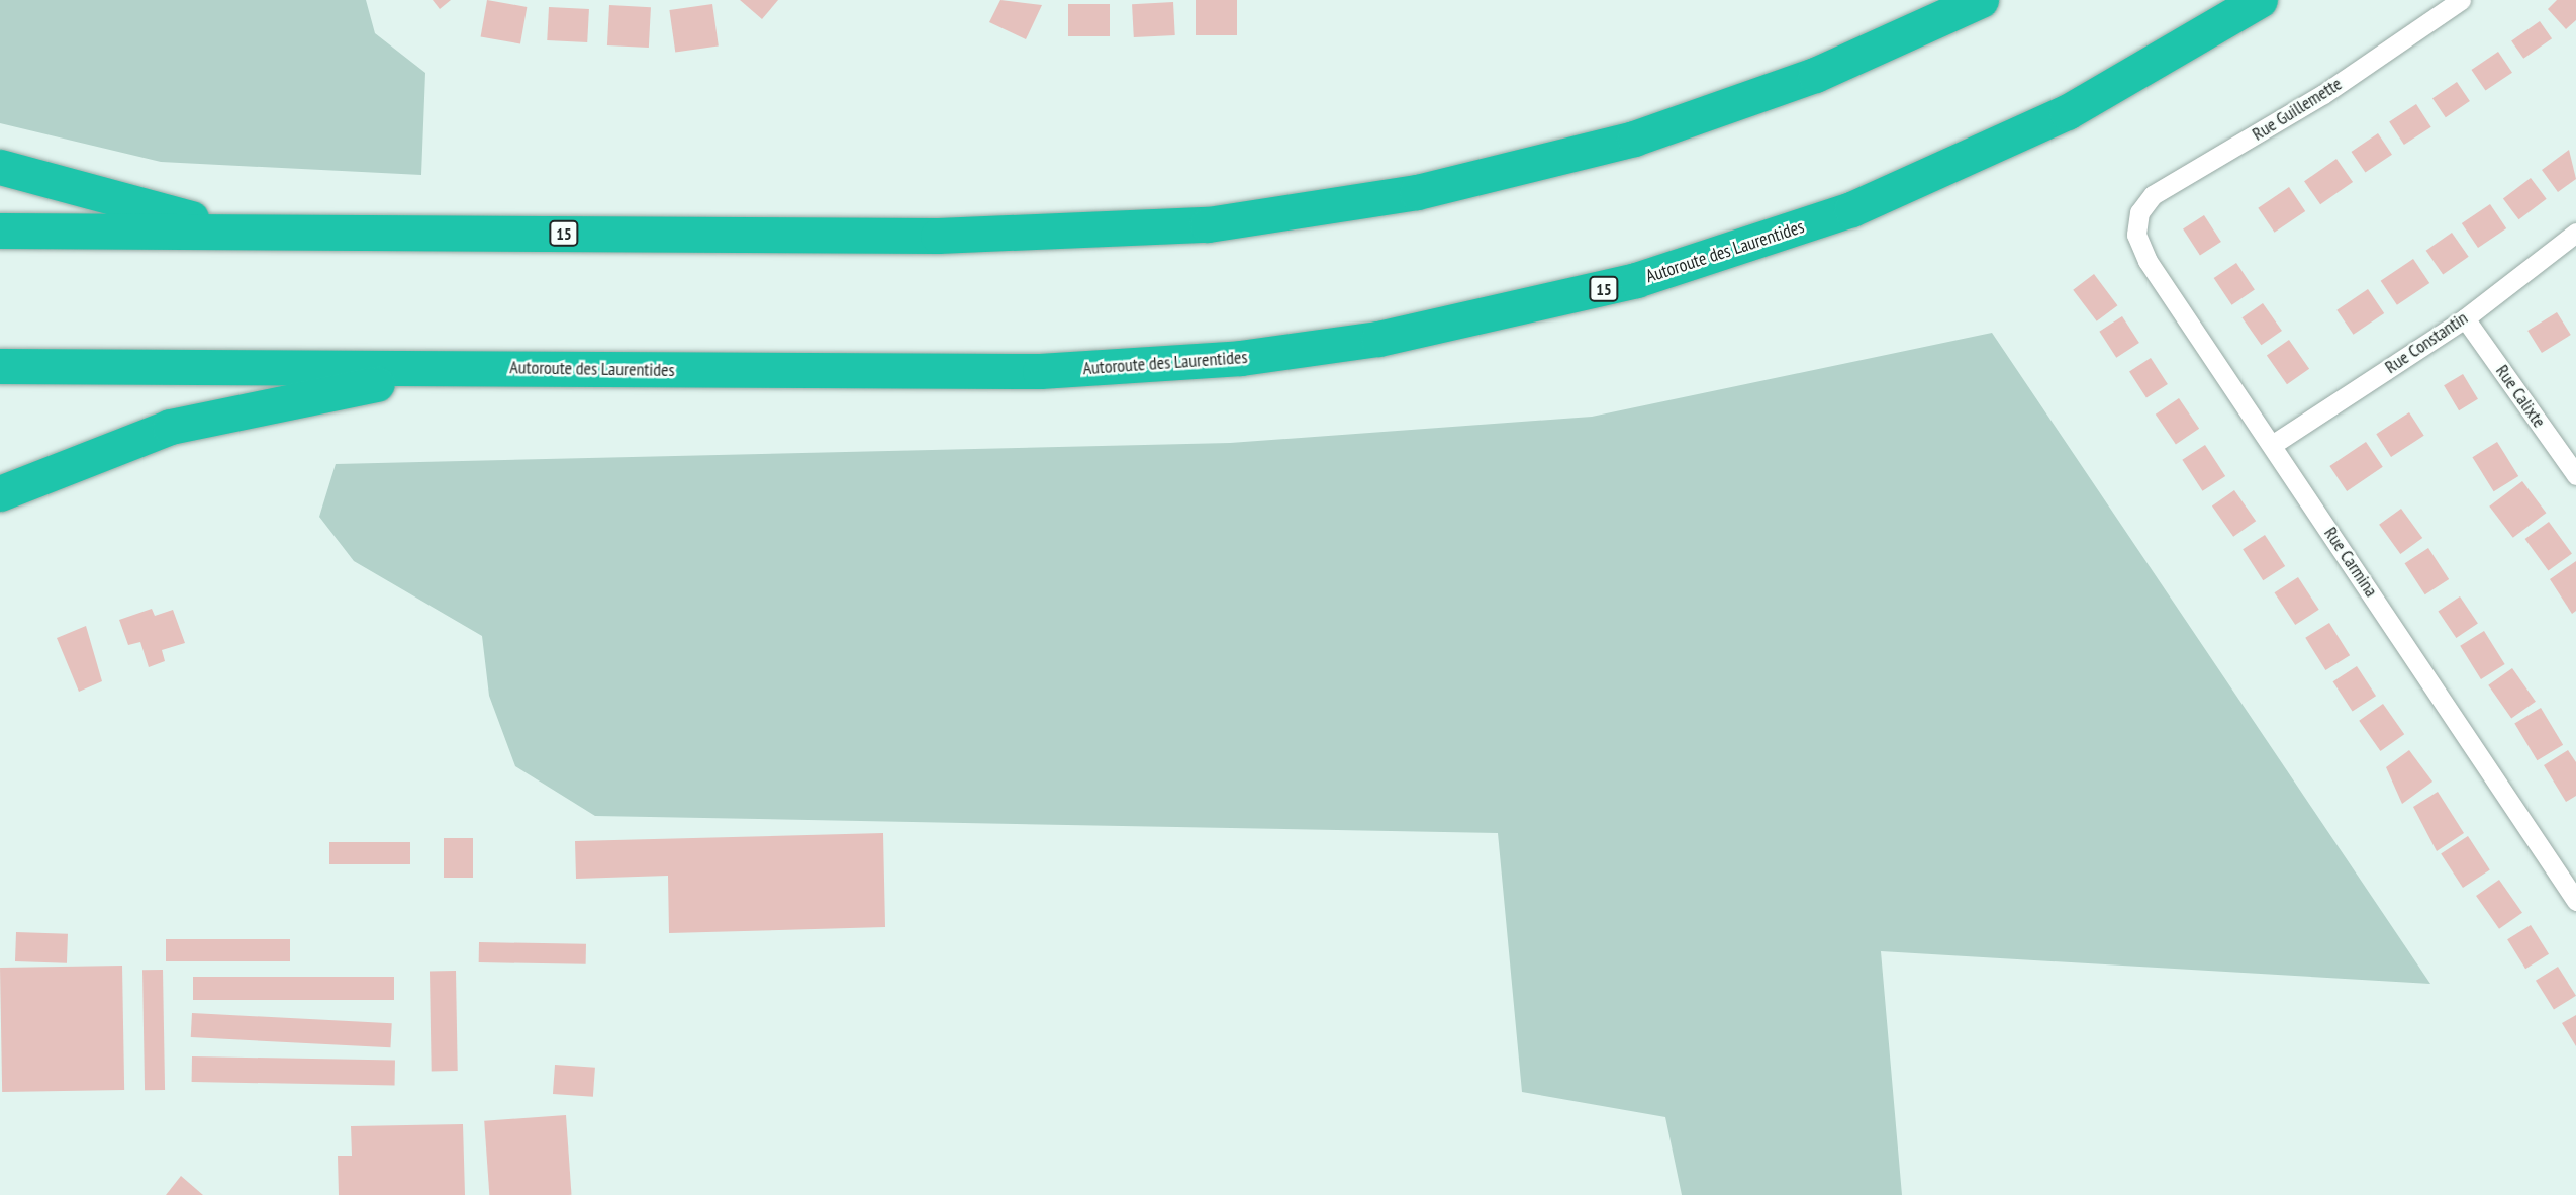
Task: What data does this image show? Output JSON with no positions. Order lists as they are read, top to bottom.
{
  "streets": {
    "highway": ["15", "Autoroute des Laurentides"],
    "street": [
      "Rue Guillemette",
      "Rue Constantin",
      "Rue Calixte",
      "Rue Carmina"
    ]
  },
  "crossings": [
    ["Rue Guillemette", "Rue Carmina"],
    ["Rue Constantin", "Rue Calixte"],
    ["Rue Constantin", "Rue Carmina"]
  ]
}
